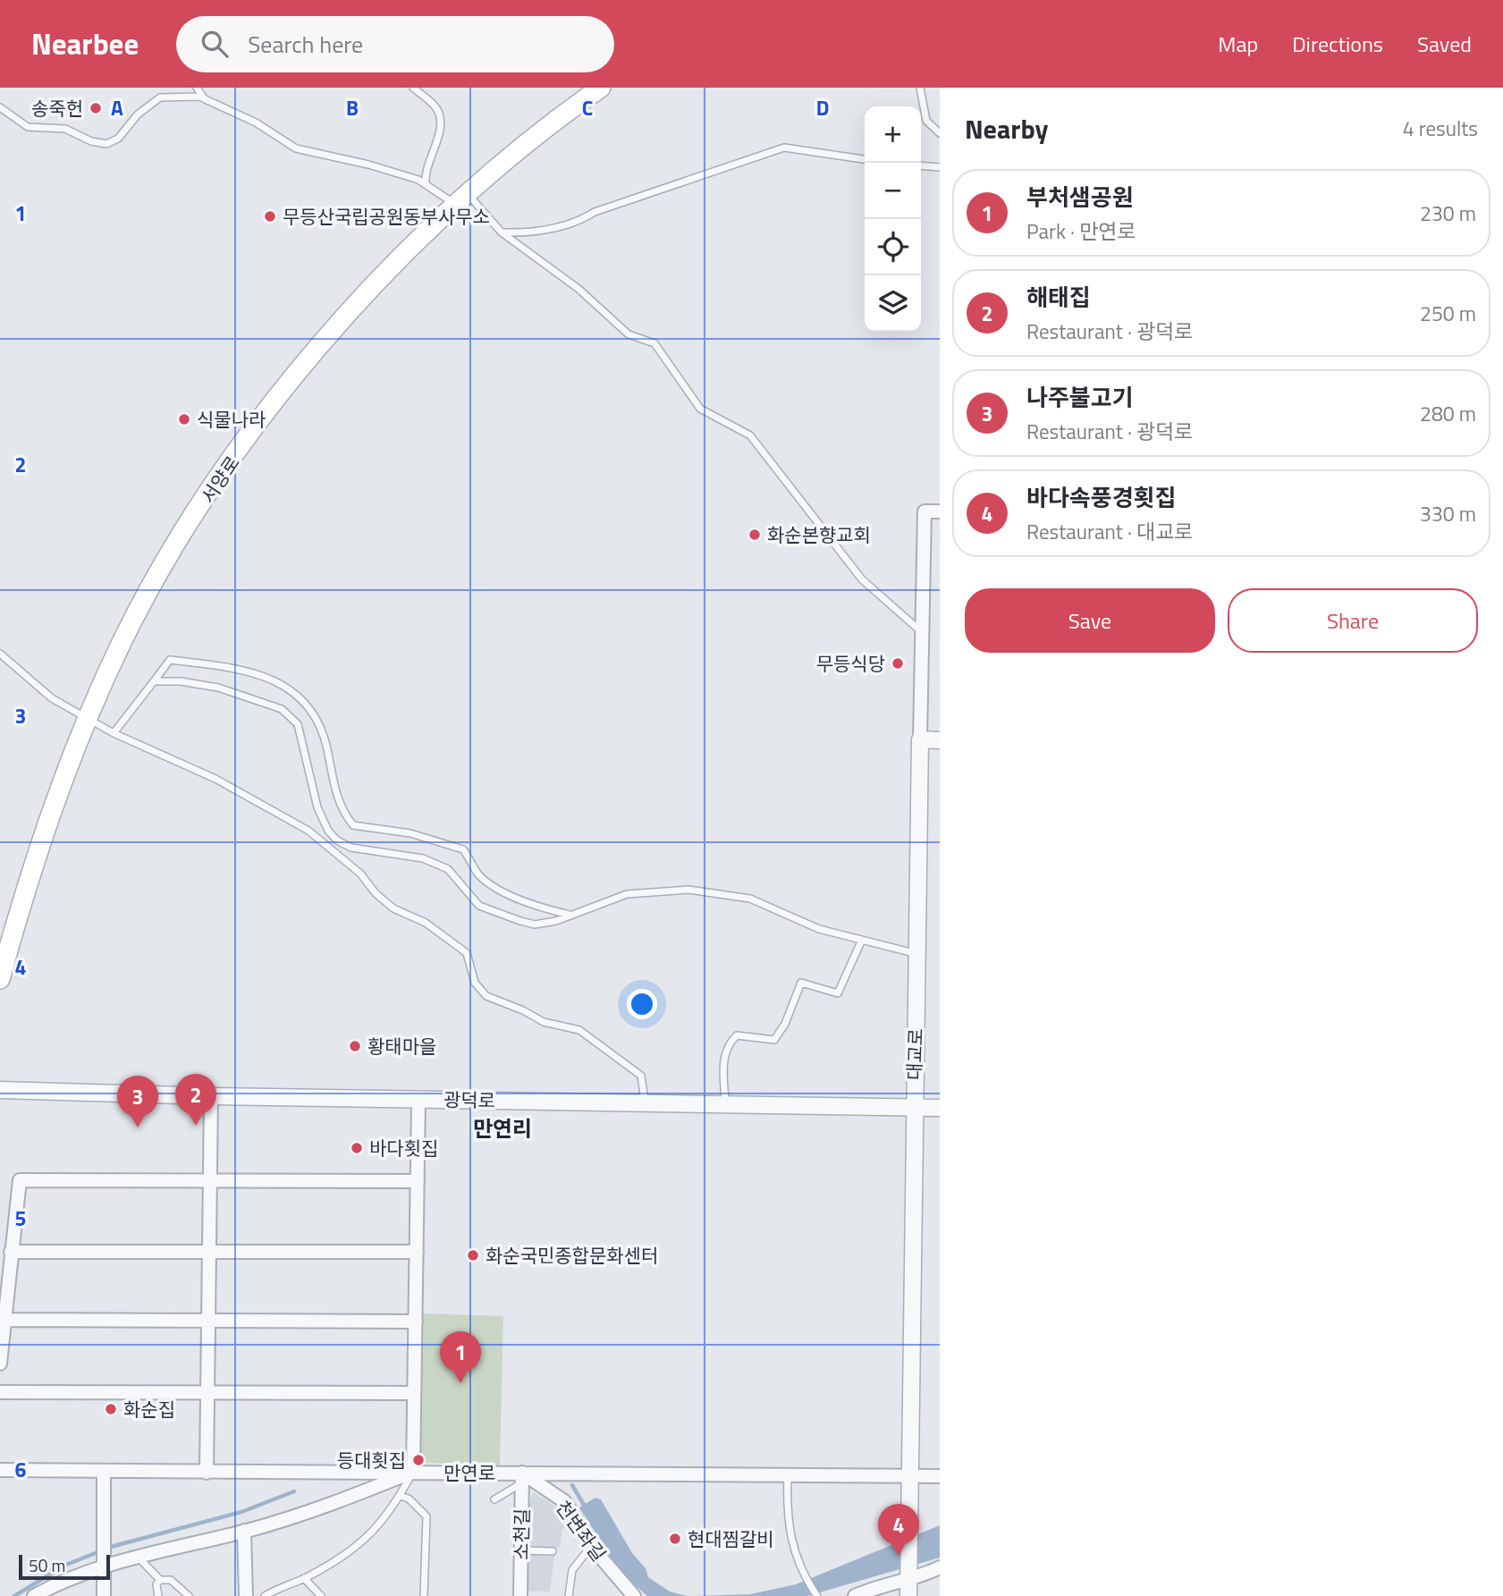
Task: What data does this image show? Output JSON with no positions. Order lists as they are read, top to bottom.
{
  "streets": {
    "main road": ["서양로"],
    "street": [
      "대교로",
      "광덕로",
      "만연로",
      "천변좌길",
      "소천길"
    ]
  },
  "crossings": [
    ["대교로", "광덕로"],
    ["대교로", "만연로"],
    ["만연로", "천변좌길"],
    ["만연로", "소천길"],
    ["천변좌길", "소천길"]
  ],
  "districts": ["만연리"],
  "places": [
    "송죽헌",
    "무등산국립공원동부사무소",
    "식물나라",
    "화순본향교회",
    "무등식당",
    "황태마을",
    "바다횟집",
    "화순국민종합문화센터",
    "화순집",
    "등대횟집",
    "현대찜갈비"
  ],
  "scale_bar": "50 m",
  "page": {
    "header": "Nearbee",
    "search": "Search here",
    "nav": ["Map", "Directions", "Saved"],
    "heading": ["Nearby", "4 results"],
    "map_buttons": ["+", "−"],
    "list": [
      {
        "mark": "1",
        "name": "부처샘공원",
        "note": "Park · 만연로",
        "value": "230 m"
      },
      {
        "mark": "2",
        "name": "해태집",
        "note": "Restaurant · 광덕로",
        "value": "250 m"
      },
      {
        "mark": "3",
        "name": "나주불고기",
        "note": "Restaurant · 광덕로",
        "value": "280 m"
      },
      {
        "mark": "4",
        "name": "바다속풍경횟집",
        "note": "Restaurant · 대교로",
        "value": "330 m"
      }
    ],
    "buttons": ["Save", "Share"],
    "pins": [
      "2",
      "3",
      "1",
      "4"
    ],
    "scale": "50 m"
  },
  "grid": {
    "columns": [
      "A",
      "B",
      "C",
      "D"
    ],
    "rows": [
      "1",
      "2",
      "3",
      "4",
      "5",
      "6"
    ]
  }
}
